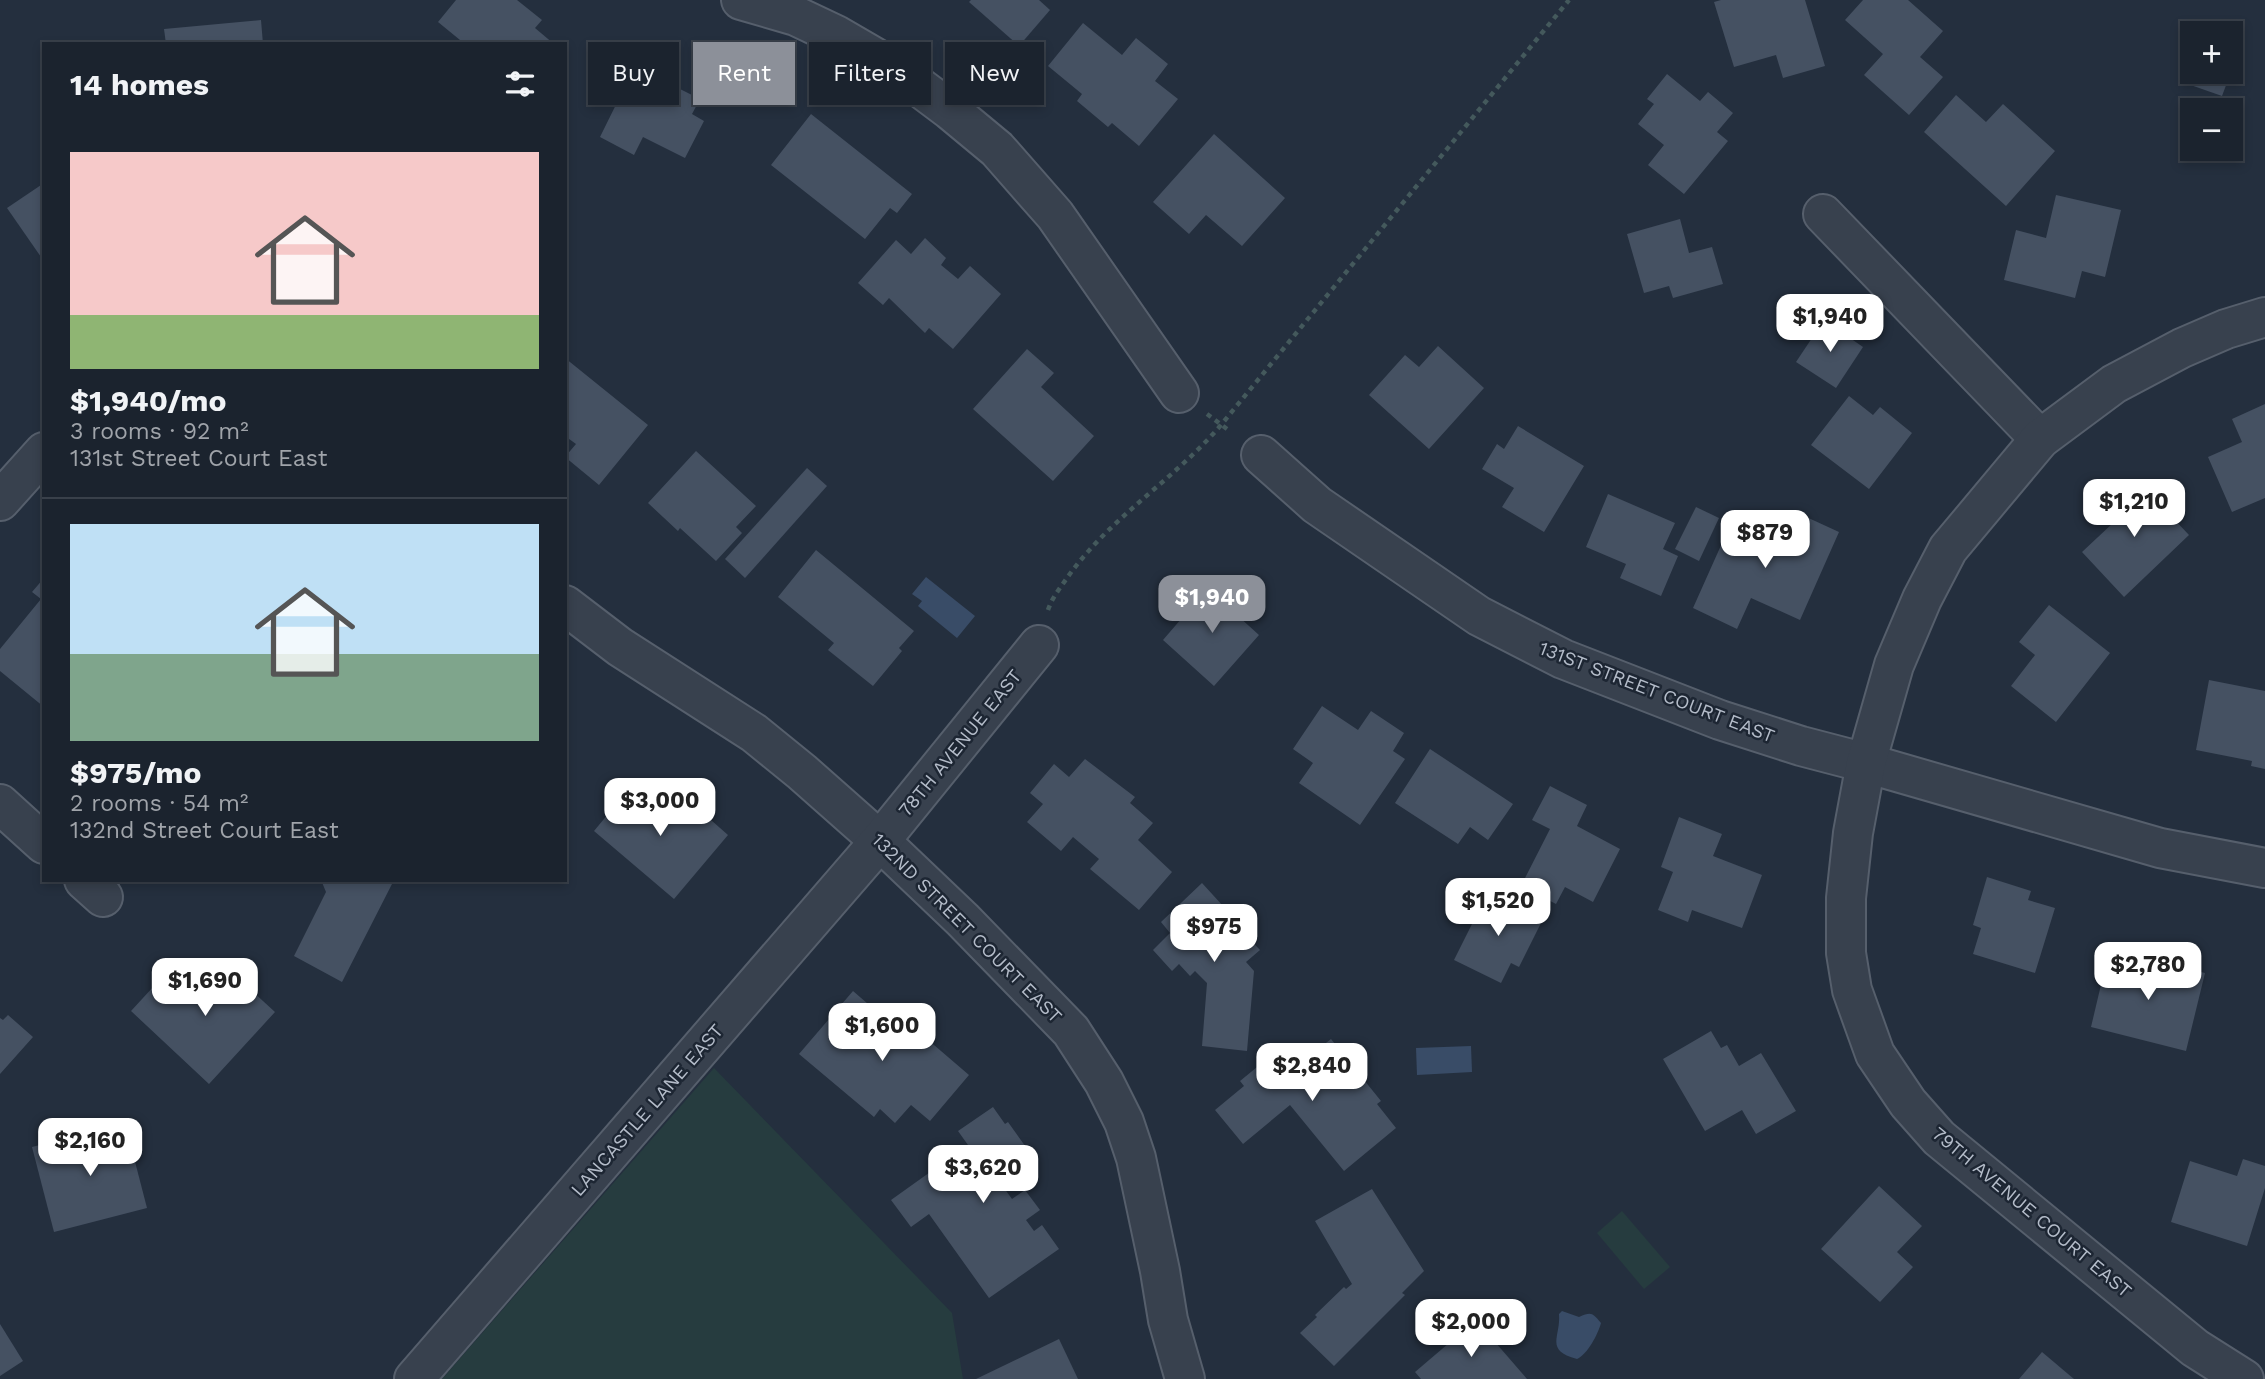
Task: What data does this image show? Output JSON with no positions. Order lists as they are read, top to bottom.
{
  "streets": {
    "street": [
      "131ST STREET COURT EAST",
      "78TH AVENUE EAST",
      "132ND STREET COURT EAST",
      "LANCASTLE LANE EAST",
      "79TH AVENUE COURT EAST"
    ]
  },
  "crossings": [
    ["131ST STREET COURT EAST", "79TH AVENUE COURT EAST"],
    ["78TH AVENUE EAST", "132ND STREET COURT EAST"],
    ["78TH AVENUE EAST", "LANCASTLE LANE EAST"],
    ["132ND STREET COURT EAST", "LANCASTLE LANE EAST"]
  ],
  "page": {
    "map_buttons": ["+", "−"],
    "chip": [
      "Buy",
      "Rent",
      "Filters",
      "New"
    ],
    "heading": "14 homes",
    "list": [
      {
        "name": "$1,940/mo",
        "note": "3 rooms · 92 m² · 131st Street Court East"
      },
      {
        "name": "$975/mo",
        "note": "2 rooms · 54 m² · 132nd Street Court East"
      }
    ],
    "price": [
      "$1,940",
      "$1,210",
      "$879",
      "$1,940",
      "$3,000",
      "$1,520",
      "$975",
      "$2,780",
      "$1,690",
      "$1,600",
      "$2,840",
      "$2,160",
      "$3,620",
      "$2,000"
    ]
  }
}
